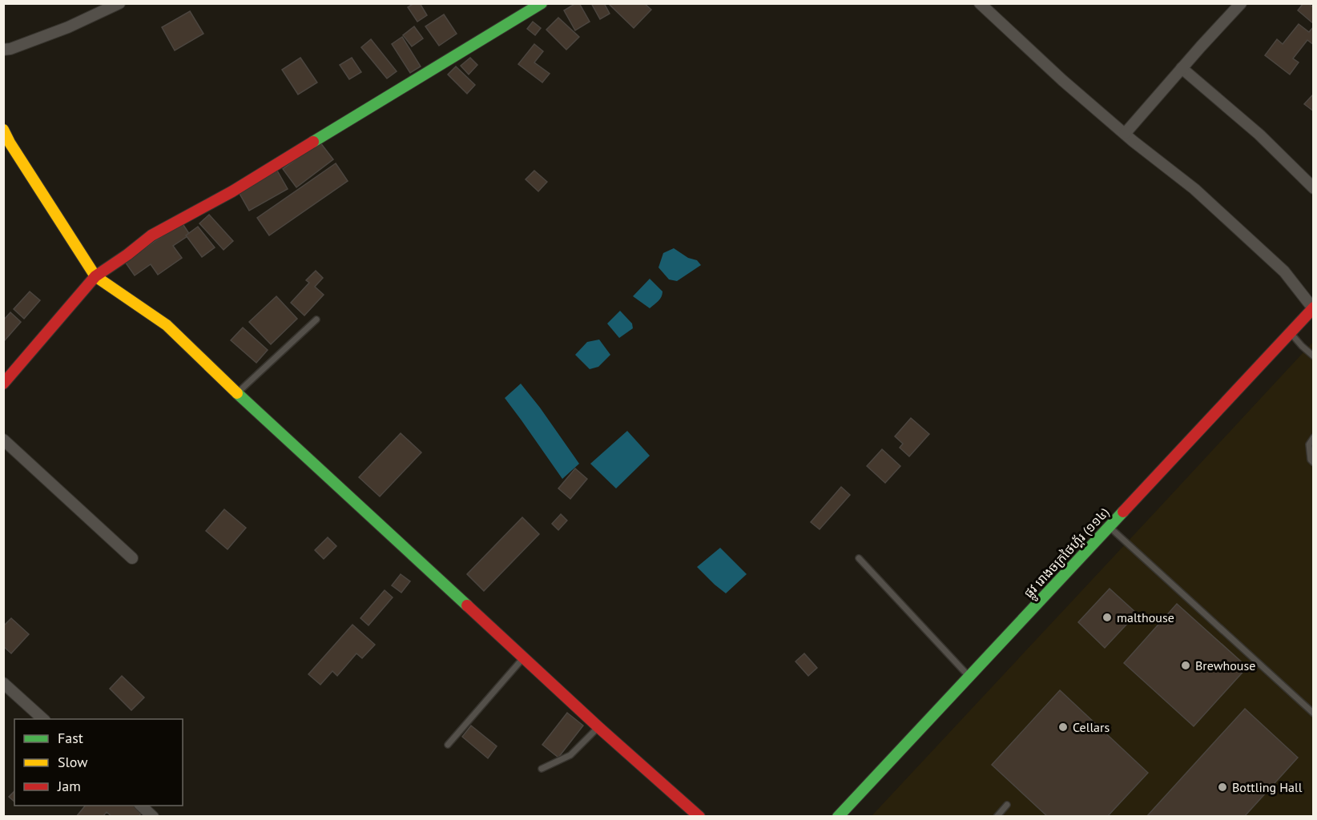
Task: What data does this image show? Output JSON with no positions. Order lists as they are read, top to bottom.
{
  "streets": {
    "street": ["ផ្លូវ រោងចក្រថៃហ្គ័រ (១១៤)"]
  },
  "places": [
    "malthouse",
    "Brewhouse",
    "Cellars",
    "Bottling Hall"
  ],
  "legend": ["Fast", "Slow", "Jam"]
}
